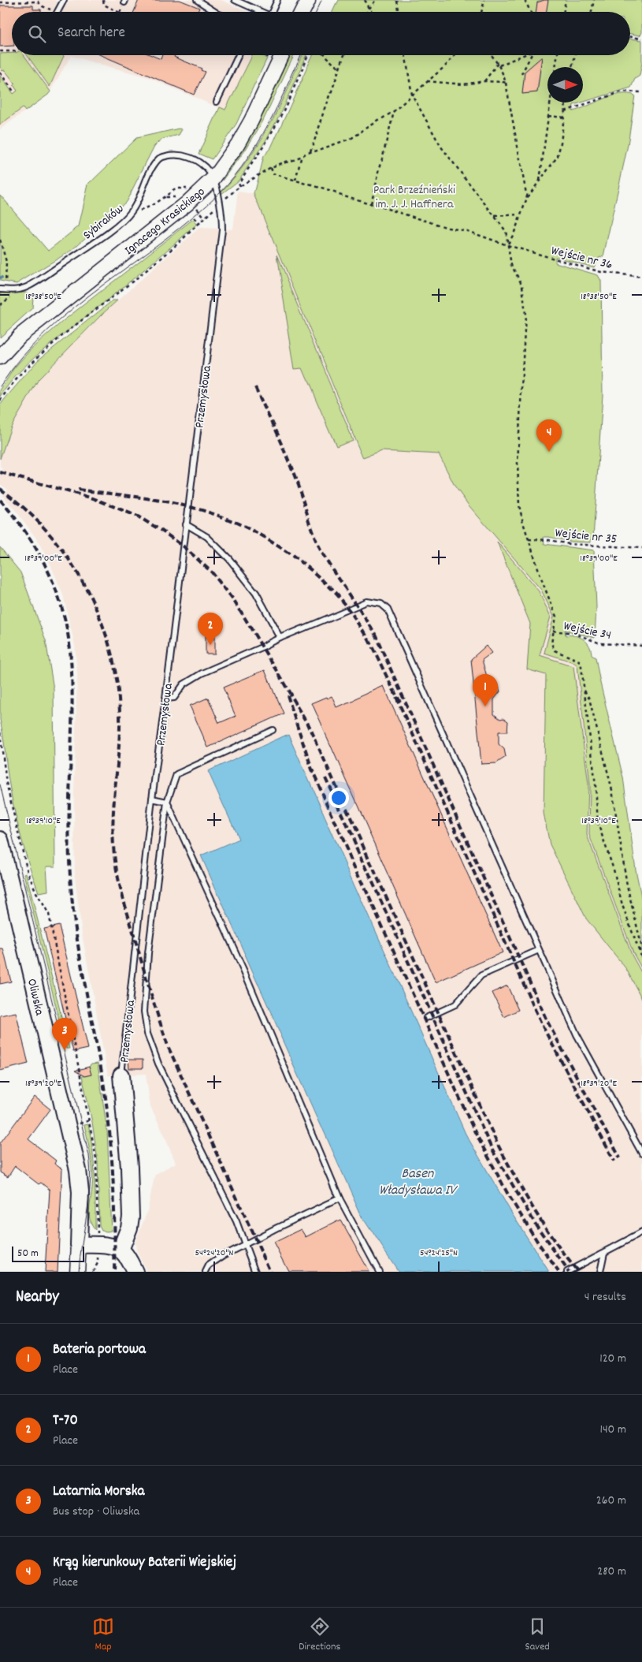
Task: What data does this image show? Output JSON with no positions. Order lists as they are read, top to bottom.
{
  "streets": {
    "main road": ["Przemysłowa", "Oliwska"],
    "street": ["Ignacego Krasickiego"],
    "lane": ["Sybiraków"],
    "path": ["Wejście nr 36", "Wejście nr 35", "Wejście 34"]
  },
  "crossings": [
    ["Ignacego Krasickiego", "Sybiraków"],
    ["Ignacego Krasickiego", "Przemysłowa"],
    ["Sybiraków", "Przemysłowa"]
  ],
  "water": ["Basen Władysława IV"],
  "parks": ["Park Brzeźnieński im. J. J. Haffnera"],
  "scale_bar": "50 m",
  "north": "right",
  "page": {
    "search": "Search here",
    "pins": [
      "4",
      "2",
      "1",
      "3"
    ],
    "scale": "50 m",
    "heading": ["Nearby", "4 results"],
    "list": [
      {
        "mark": "1",
        "name": "Bateria portowa",
        "note": "Place",
        "value": "120 m"
      },
      {
        "mark": "2",
        "name": "T-70",
        "note": "Place",
        "value": "140 m"
      },
      {
        "mark": "3",
        "name": "Latarnia Morska",
        "note": "Bus stop · Oliwska",
        "value": "260 m"
      },
      {
        "mark": "4",
        "name": "Krąg kierunkowy Baterii Wiejskiej",
        "note": "Place",
        "value": "280 m"
      }
    ],
    "nav": ["Map", "Directions", "Saved"]
  },
  "coordinates": [
    "18°38'50\"E",
    "18°39'00\"E",
    "18°39'10\"E",
    "18°39'20\"E",
    "54°24'20\"N",
    "54°24'25\"N"
  ]
}
